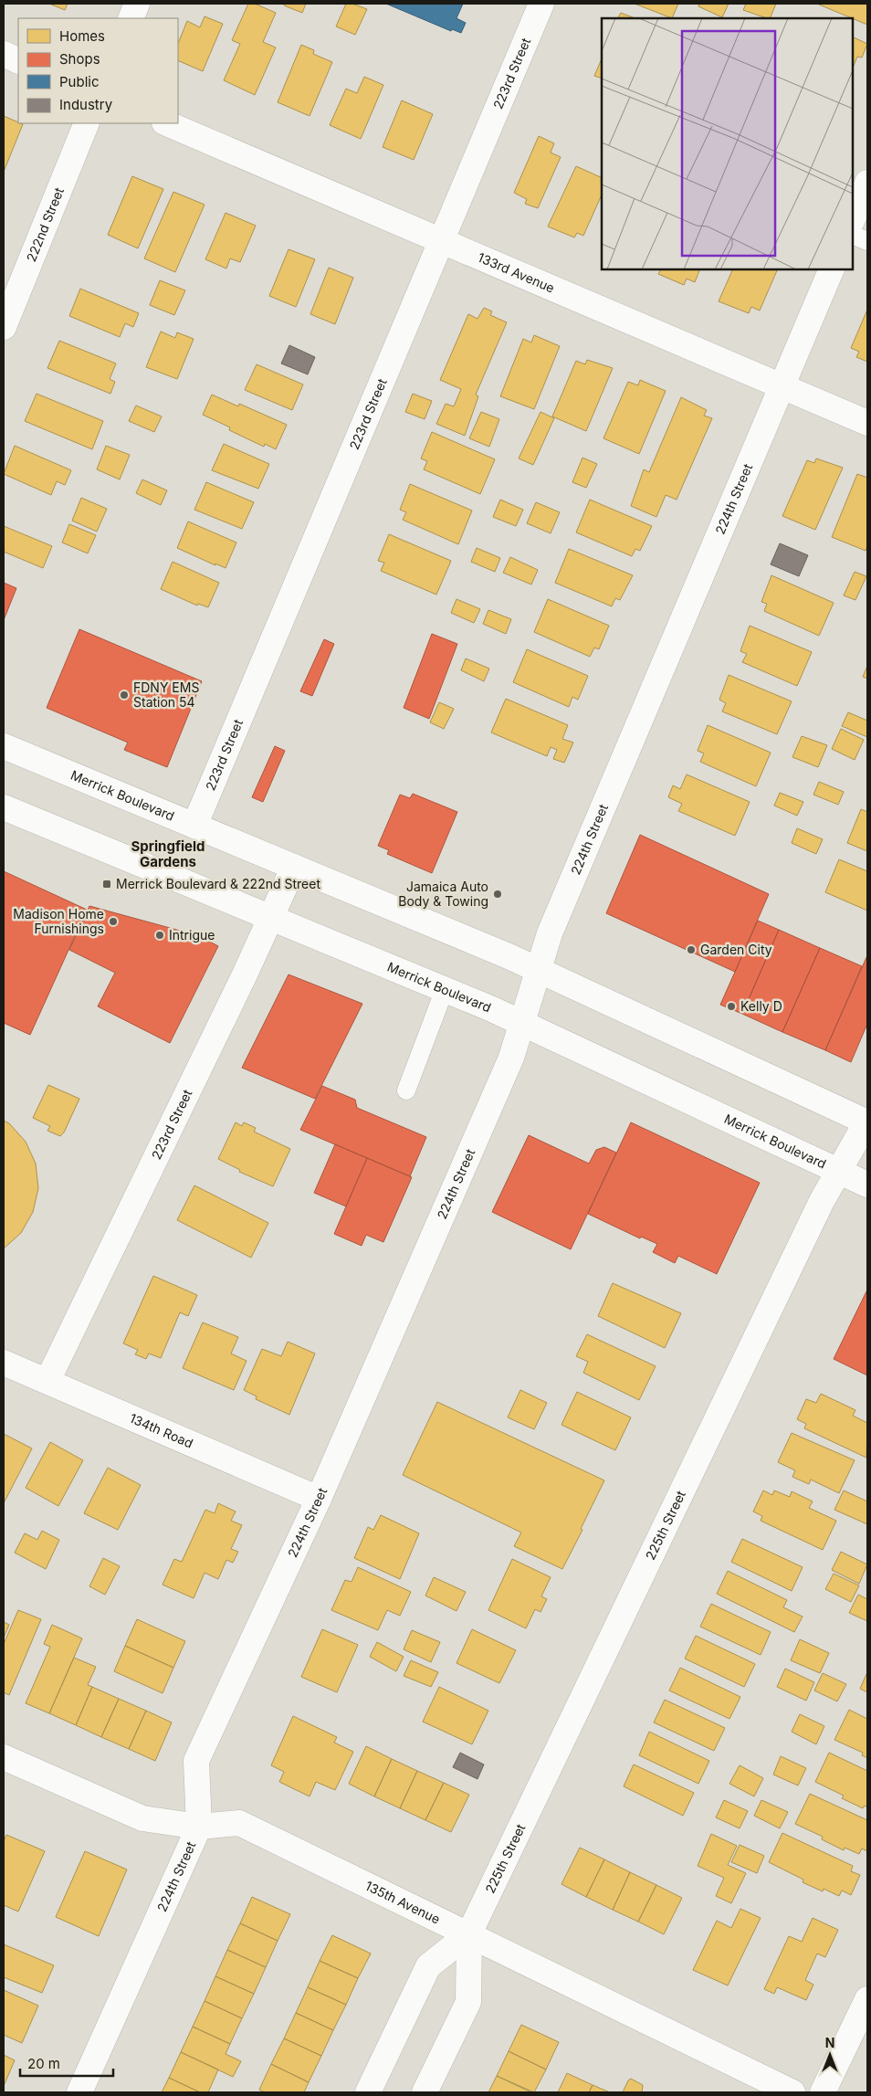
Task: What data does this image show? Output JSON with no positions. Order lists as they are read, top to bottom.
{
  "streets": {
    "street": [
      "223rd Street",
      "222nd Street",
      "133rd Avenue",
      "224th Street",
      "Merrick Boulevard",
      "134th Road",
      "225th Street",
      "135th Avenue"
    ]
  },
  "crossings": [
    ["223rd Street", "133rd Avenue"],
    ["223rd Street", "Merrick Boulevard"],
    ["223rd Street", "134th Road"],
    ["133rd Avenue", "224th Street"],
    ["224th Street", "Merrick Boulevard"],
    ["224th Street", "134th Road"],
    ["224th Street", "135th Avenue"],
    ["Merrick Boulevard", "225th Street"],
    ["225th Street", "135th Avenue"]
  ],
  "districts": ["Springfield Gardens"],
  "places": {
    "other": [
      "FDNY EMS Station 54",
      "Jamaica Auto Body & Towing",
      "Madison Home Furnishings",
      "Intrigue",
      "Garden City",
      "Kelly D"
    ],
    "transit": ["Merrick Boulevard & 222nd Street"]
  },
  "legend": [
    "Homes",
    "Shops",
    "Public",
    "Industry"
  ],
  "scale_bar": "20 m",
  "north": "top"
}
